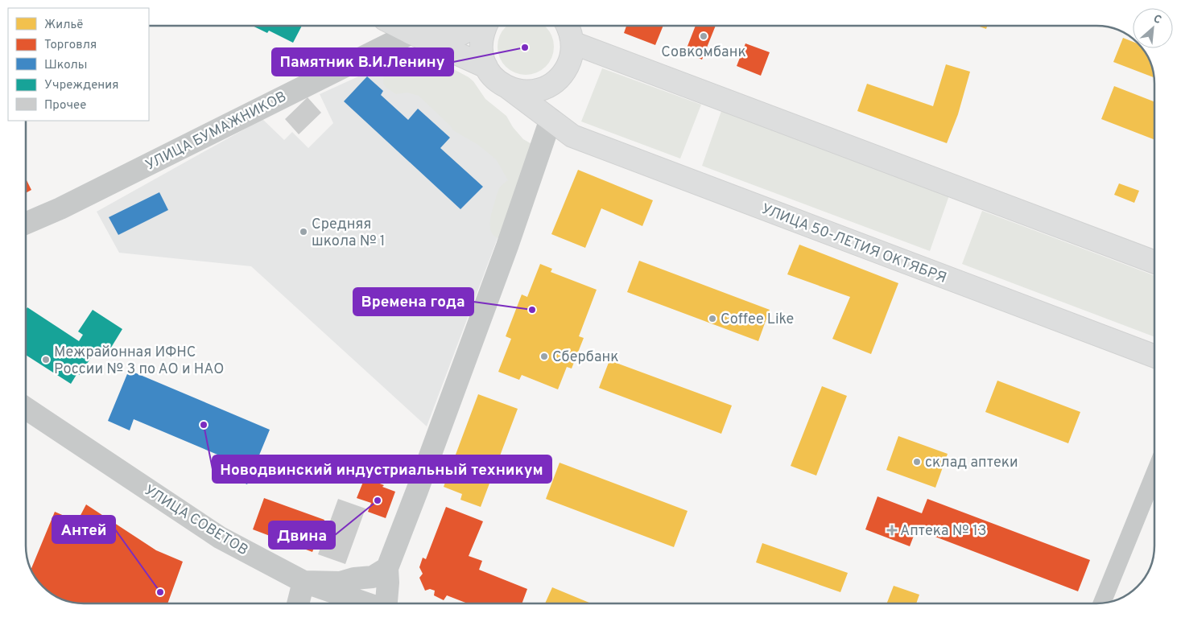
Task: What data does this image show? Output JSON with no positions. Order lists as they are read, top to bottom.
{
  "streets": {
    "main road": ["УЛИЦА 50-ЛЕТИЯ ОКТЯБРЯ"],
    "street": ["УЛИЦА БУМАЖНИКОВ", "УЛИЦА СОВЕТОВ"]
  },
  "places": {
    "other": [
      "Совкомбанк",
      "Памятник В.И.Ленину",
      "Средняя школа № 1",
      "Времена года",
      "Coffee Like",
      "Сбербанк",
      "Межрайонная ИФНС России № 3 по АО и НАО",
      "Новодвинский индустриальный техникум",
      "склад аптеки",
      "Двина",
      "Антей"
    ],
    "health": ["Аптека № 13"]
  },
  "legend": [
    "Жильё",
    "Торговля",
    "Школы",
    "Учреждения",
    "Прочее"
  ],
  "north": "top right"
}
